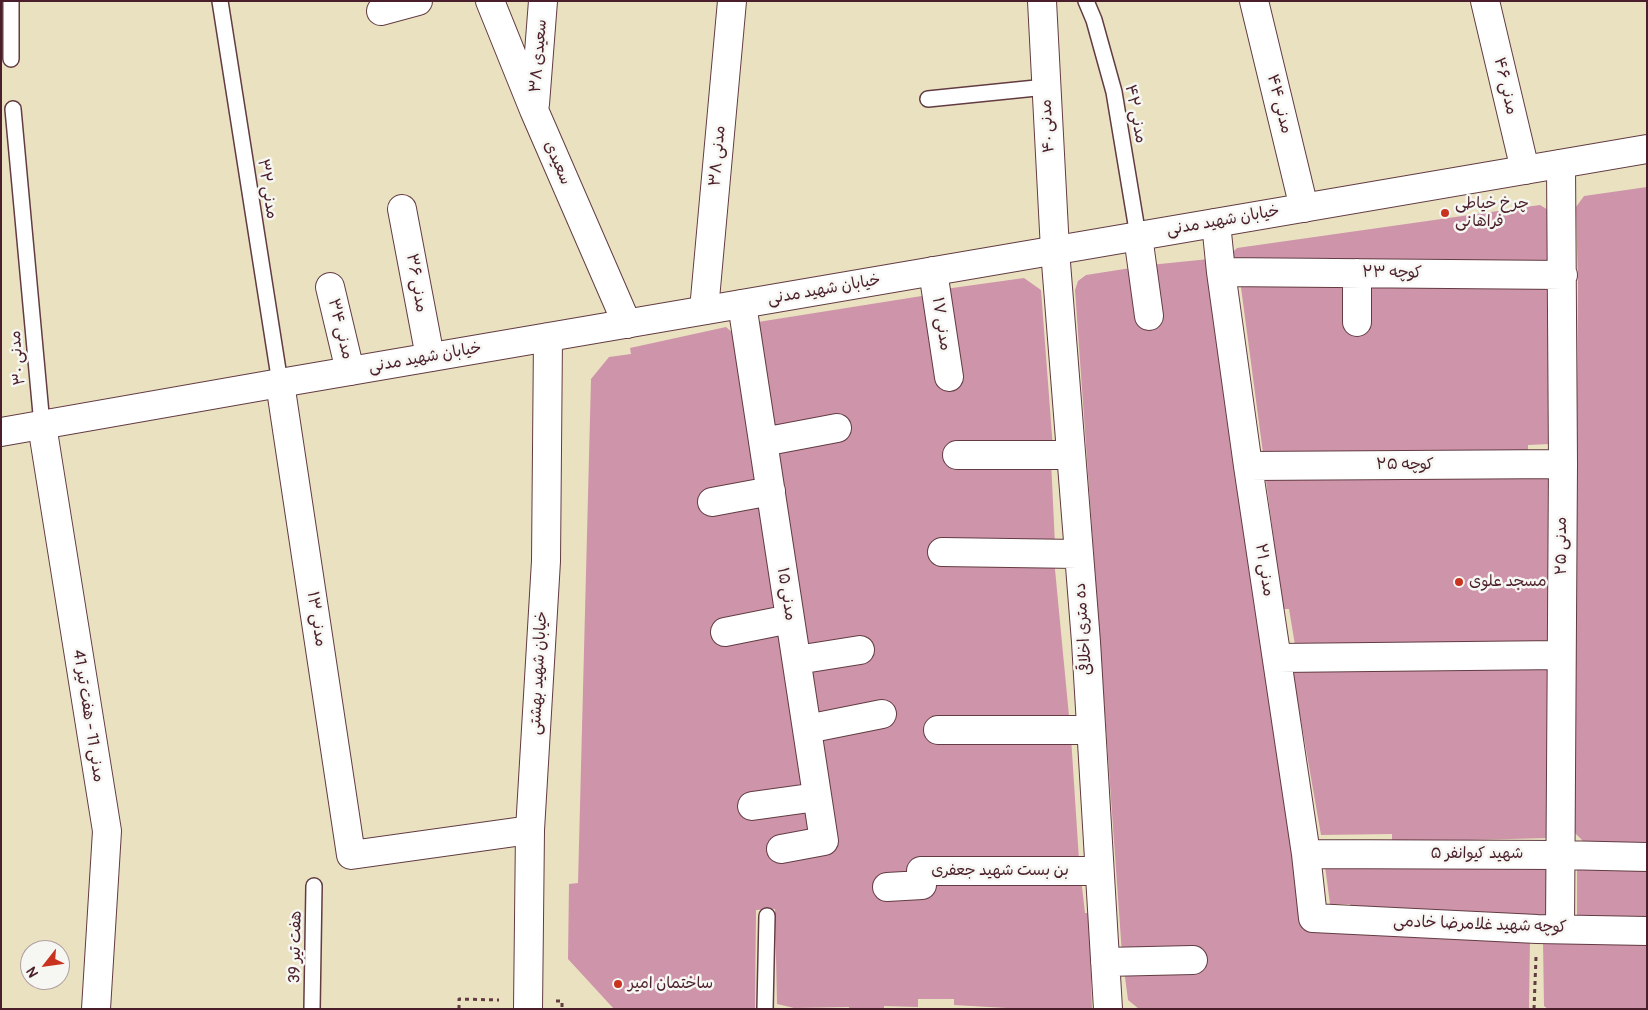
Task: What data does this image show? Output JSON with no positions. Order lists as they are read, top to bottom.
{
  "streets": {
    "street": [
      "سعیدی ۳۸",
      "مدنی ۴۶",
      "مدنی ۴۴",
      "مدنی ۴۰",
      "مدنی ۳۸",
      "سعیدی",
      "خیابان شهید مدنی",
      "کوچه ۲۳",
      "مدنی ۳۶",
      "مدنی ۱۷",
      "مدنی ۳۴",
      "کوچه ۲۵",
      "مدنی ۲۵",
      "مدنی ۲۱",
      "مدنی ۱۵",
      "مدنی ۱۳",
      "ده متری اخلاقی",
      "خیابان شهید بهشتی",
      "مدنی 11 - هفت تیر 41",
      "شهید کیوانفر ۵",
      "بن بست شهید جعفری",
      "کوچه شهید غلامرضا خادمی"
    ],
    "lane": [
      "مدنی ۴۲",
      "مدنی ۳۲",
      "مدنی ۳۰",
      "هفت تیر 39"
    ]
  },
  "crossings": [
    ["سعیدی ۳۸", "سعیدی"],
    ["مدنی ۴۶", "خیابان شهید مدنی"],
    ["مدنی ۴۴", "خیابان شهید مدنی"],
    ["مدنی ۴۲", "خیابان شهید مدنی"],
    ["مدنی ۴۰", "خیابان شهید مدنی"],
    ["مدنی ۴۰", "ده متری اخلاقی"],
    ["مدنی ۳۸", "خیابان شهید مدنی"],
    ["سعیدی", "خیابان شهید مدنی"],
    ["مدنی ۳۲", "خیابان شهید مدنی"],
    ["مدنی ۳۲", "مدنی ۱۳"],
    ["خیابان شهید مدنی", "مدنی ۳۶"],
    ["خیابان شهید مدنی", "مدنی ۱۷"],
    ["خیابان شهید مدنی", "مدنی ۳۴"],
    ["خیابان شهید مدنی", "مدنی ۳۰"],
    ["خیابان شهید مدنی", "مدنی ۲۵"],
    ["خیابان شهید مدنی", "مدنی ۲۱"],
    ["خیابان شهید مدنی", "مدنی ۱۵"],
    ["خیابان شهید مدنی", "مدنی ۱۳"],
    ["خیابان شهید مدنی", "ده متری اخلاقی"],
    ["خیابان شهید مدنی", "خیابان شهید بهشتی"],
    ["خیابان شهید مدنی", "مدنی 11 - هفت تیر 41"],
    ["کوچه ۲۳", "مدنی ۲۵"],
    ["کوچه ۲۳", "مدنی ۲۱"],
    ["مدنی ۳۰", "مدنی 11 - هفت تیر 41"],
    ["کوچه ۲۵", "مدنی ۲۵"],
    ["کوچه ۲۵", "مدنی ۲۱"],
    ["مدنی ۲۵", "شهید کیوانفر ۵"],
    ["مدنی ۲۵", "کوچه شهید غلامرضا خادمی"],
    ["مدنی ۲۱", "شهید کیوانفر ۵"],
    ["مدنی ۲۱", "کوچه شهید غلامرضا خادمی"],
    ["مدنی ۱۳", "خیابان شهید بهشتی"],
    ["ده متری اخلاقی", "بن بست شهید جعفری"]
  ],
  "places": ["چرخ خیاطی فراهانی", "مسجد علوی", "ساختمان امیر"],
  "north": "bottom left"
}
